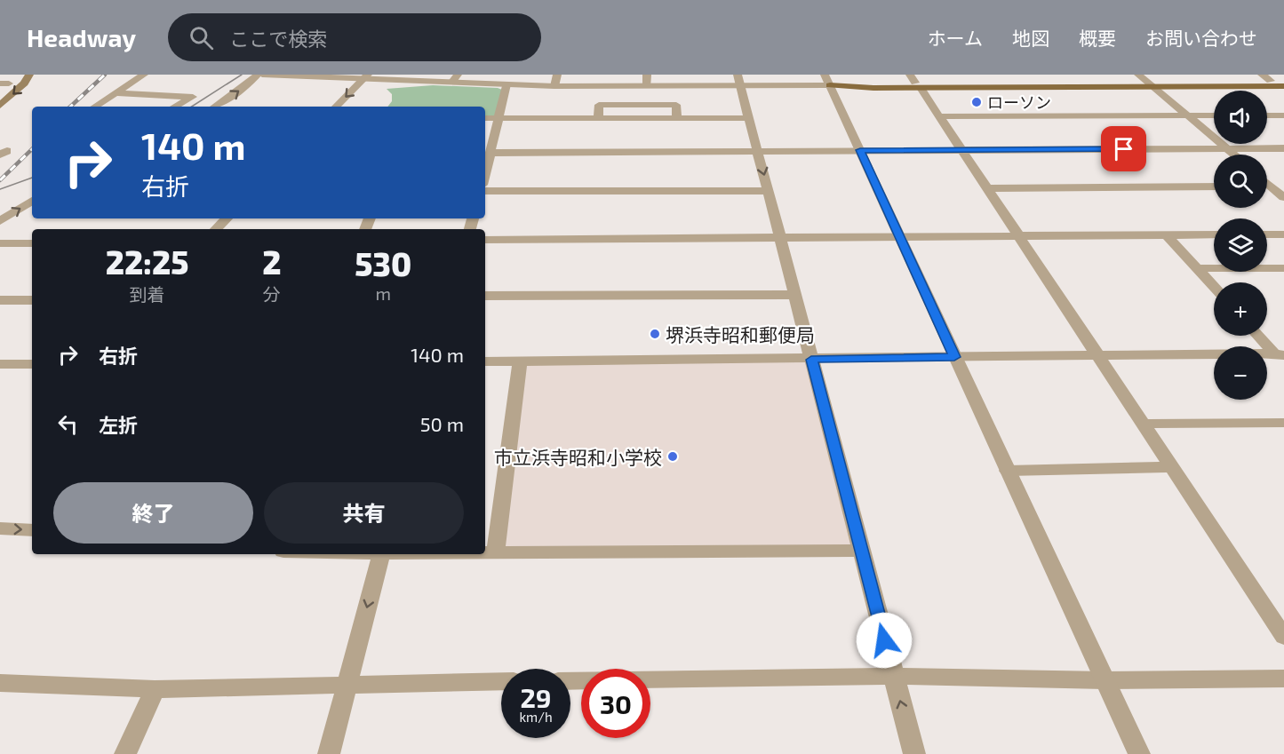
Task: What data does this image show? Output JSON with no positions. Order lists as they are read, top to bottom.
{
  "places": ["ローソン", "堺浜寺昭和郵便局", "市立浜寺昭和小学校"],
  "page": {
    "header": "Headway",
    "search": "ここで検索",
    "nav": [
      "ホーム",
      "地図",
      "概要",
      "お問い合わせ"
    ],
    "map_buttons": ["+", "−"],
    "turn": ["140 m", "右折"],
    "eta": [
      "22:25",
      "到着",
      "2",
      "分",
      "530",
      "m"
    ],
    "list": [
      {
        "name": "右折",
        "value": "140 m"
      },
      {
        "name": "左折",
        "value": "50 m"
      }
    ],
    "buttons": ["終了", "共有"],
    "speed": "29 km/h",
    "limit": "30"
  }
}
